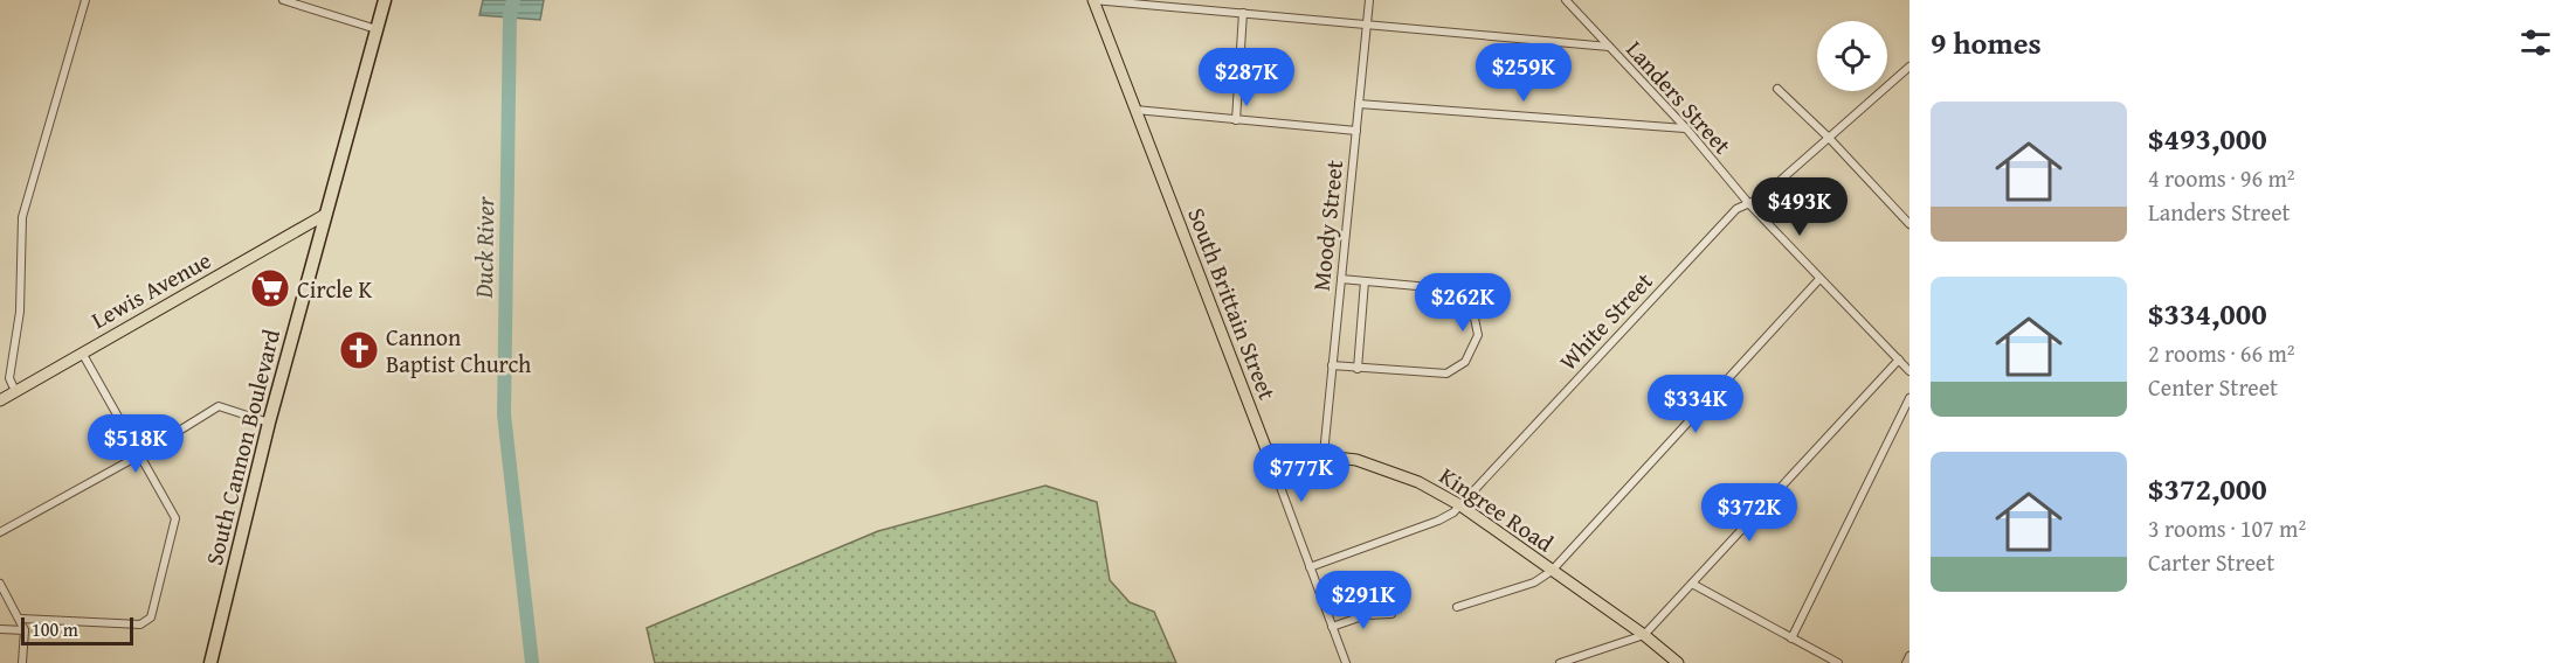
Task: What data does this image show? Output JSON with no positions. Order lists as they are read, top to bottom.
{
  "streets": {
    "highway": ["South Cannon Boulevard"],
    "main road": ["Lewis Avenue", "South Brittain Street", "Kingree Road"],
    "street": ["Landers Street", "Moody Street", "White Street"]
  },
  "crossings": [
    ["Landers Street", "White Street"],
    ["Moody Street", "Kingree Road"],
    ["Lewis Avenue", "South Cannon Boulevard"],
    ["South Brittain Street", "White Street"],
    ["South Brittain Street", "Kingree Road"],
    ["White Street", "Kingree Road"]
  ],
  "water": ["Duck River"],
  "places": {
    "supermarket": ["Circle K"],
    "church": ["Cannon Baptist Church"]
  },
  "scale_bar": "100 m",
  "page": {
    "heading": "9 homes",
    "price": [
      "$259K",
      "$287K",
      "$493K",
      "$262K",
      "$334K",
      "$518K",
      "$777K",
      "$372K",
      "$291K"
    ],
    "list": [
      {
        "name": "$493,000",
        "note": "4 rooms · 96 m² · Landers Street"
      },
      {
        "name": "$334,000",
        "note": "2 rooms · 66 m² · Center Street"
      },
      {
        "name": "$372,000",
        "note": "3 rooms · 107 m² · Carter Street"
      }
    ],
    "scale": "100 m"
  }
}
